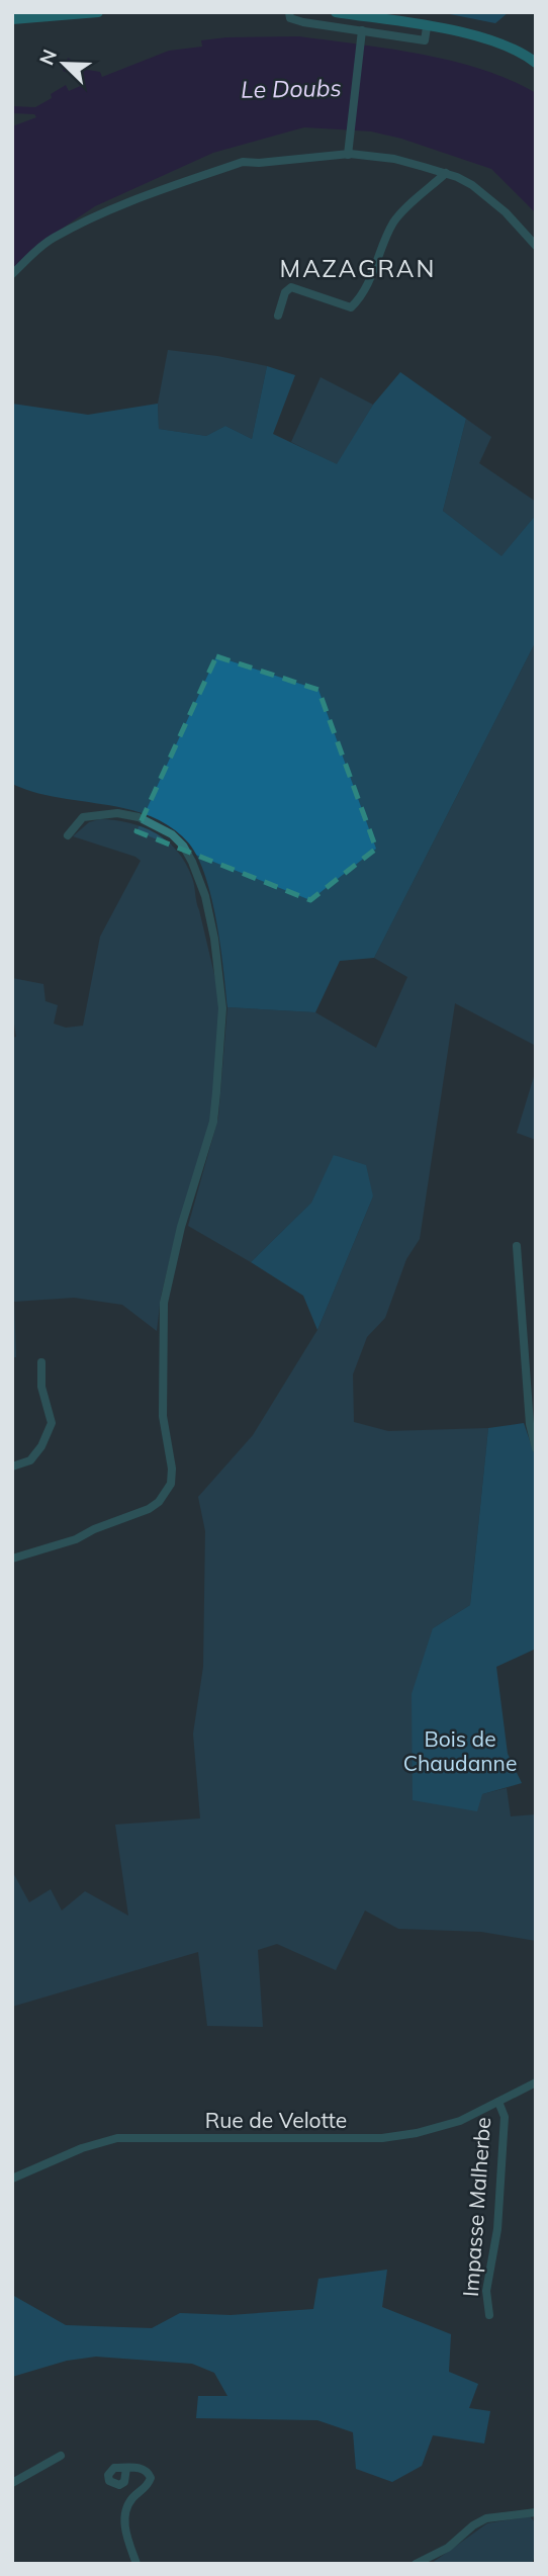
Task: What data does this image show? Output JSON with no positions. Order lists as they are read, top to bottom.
{
  "streets": {
    "street": ["Rue de Velotte", "Impasse Malherbe"]
  },
  "crossings": [
    ["Rue de Velotte", "Impasse Malherbe"]
  ],
  "districts": ["MAZAGRAN"],
  "water": ["Le Doubs"],
  "parks": ["Bois de Chaudanne"],
  "north": "top left"
}
